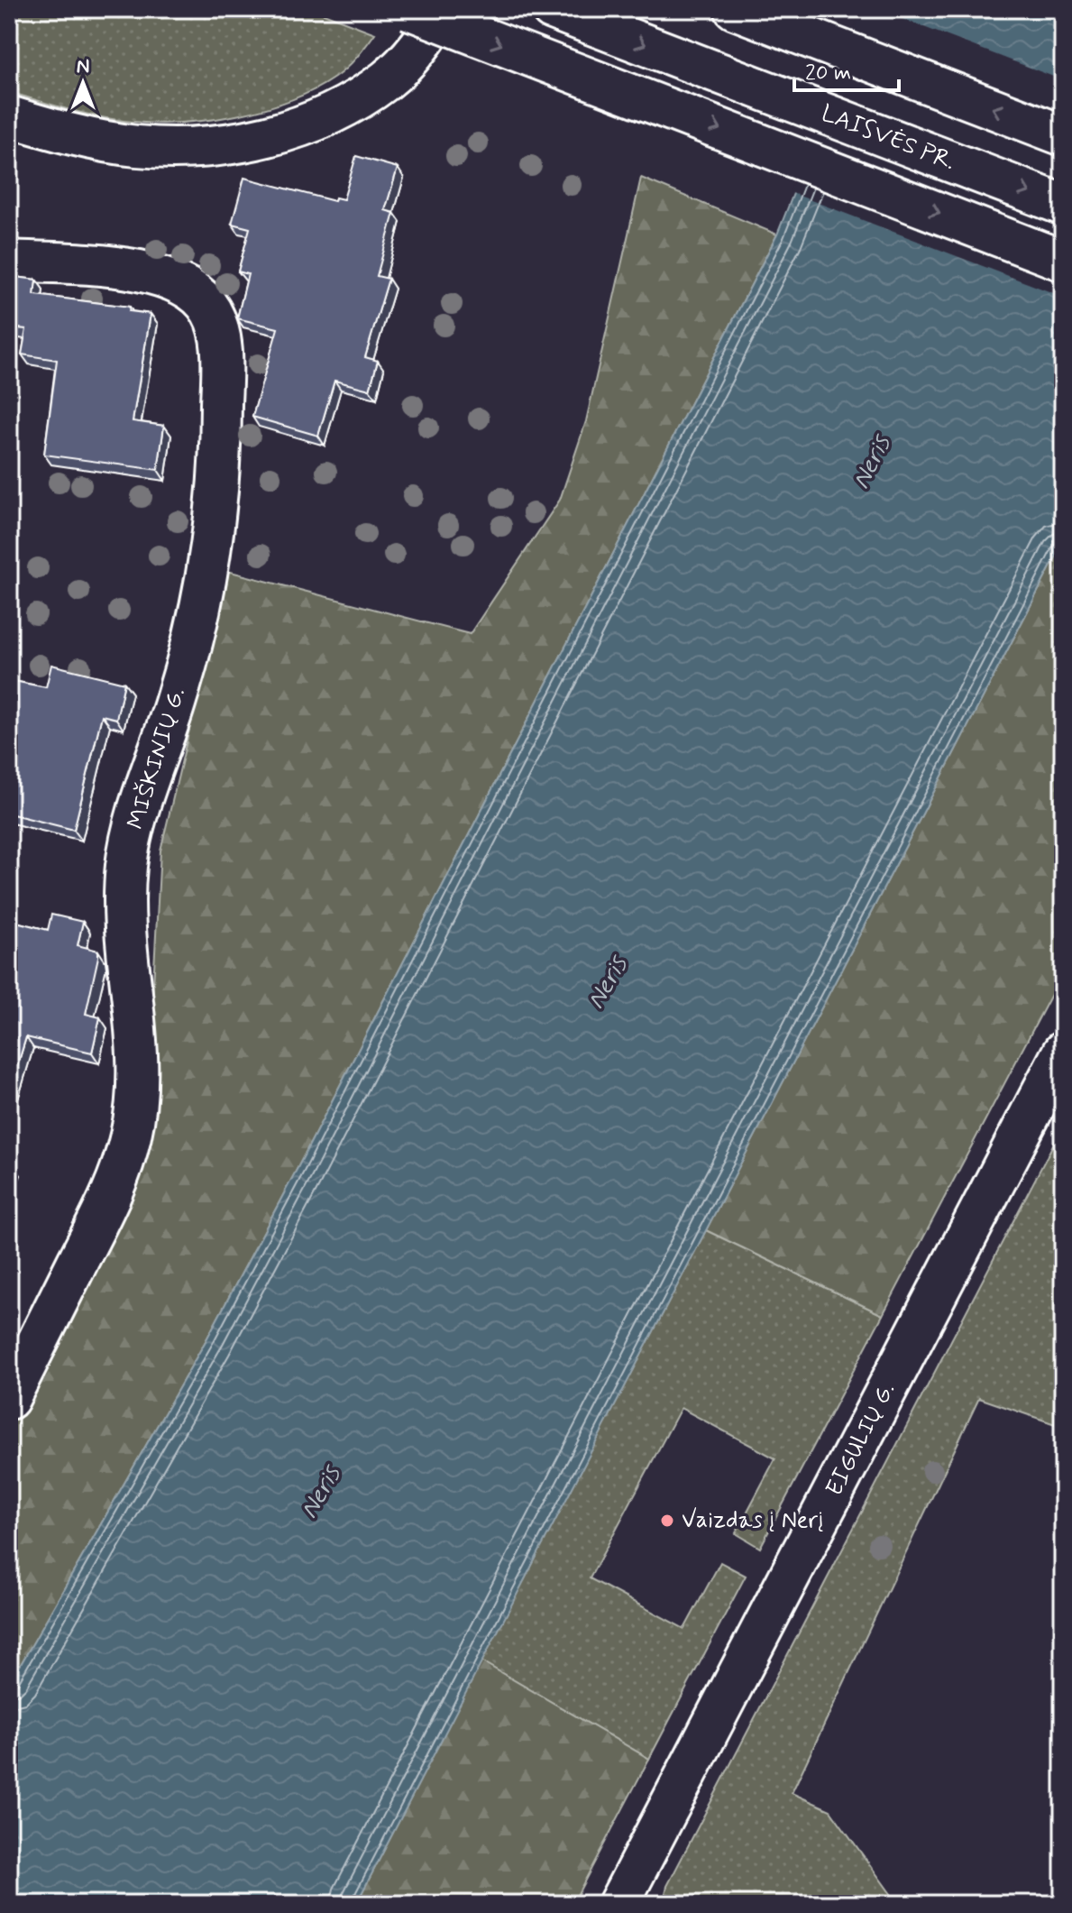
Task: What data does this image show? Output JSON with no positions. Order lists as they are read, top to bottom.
{
  "streets": {
    "main road": ["LAISVĖS PR.", "MIŠKINIŲ G.", "EIGULIŲ G."]
  },
  "water": ["Neris"],
  "places": ["Vaizdas į Nerį"],
  "scale_bar": "20 m",
  "north": "top"
}
